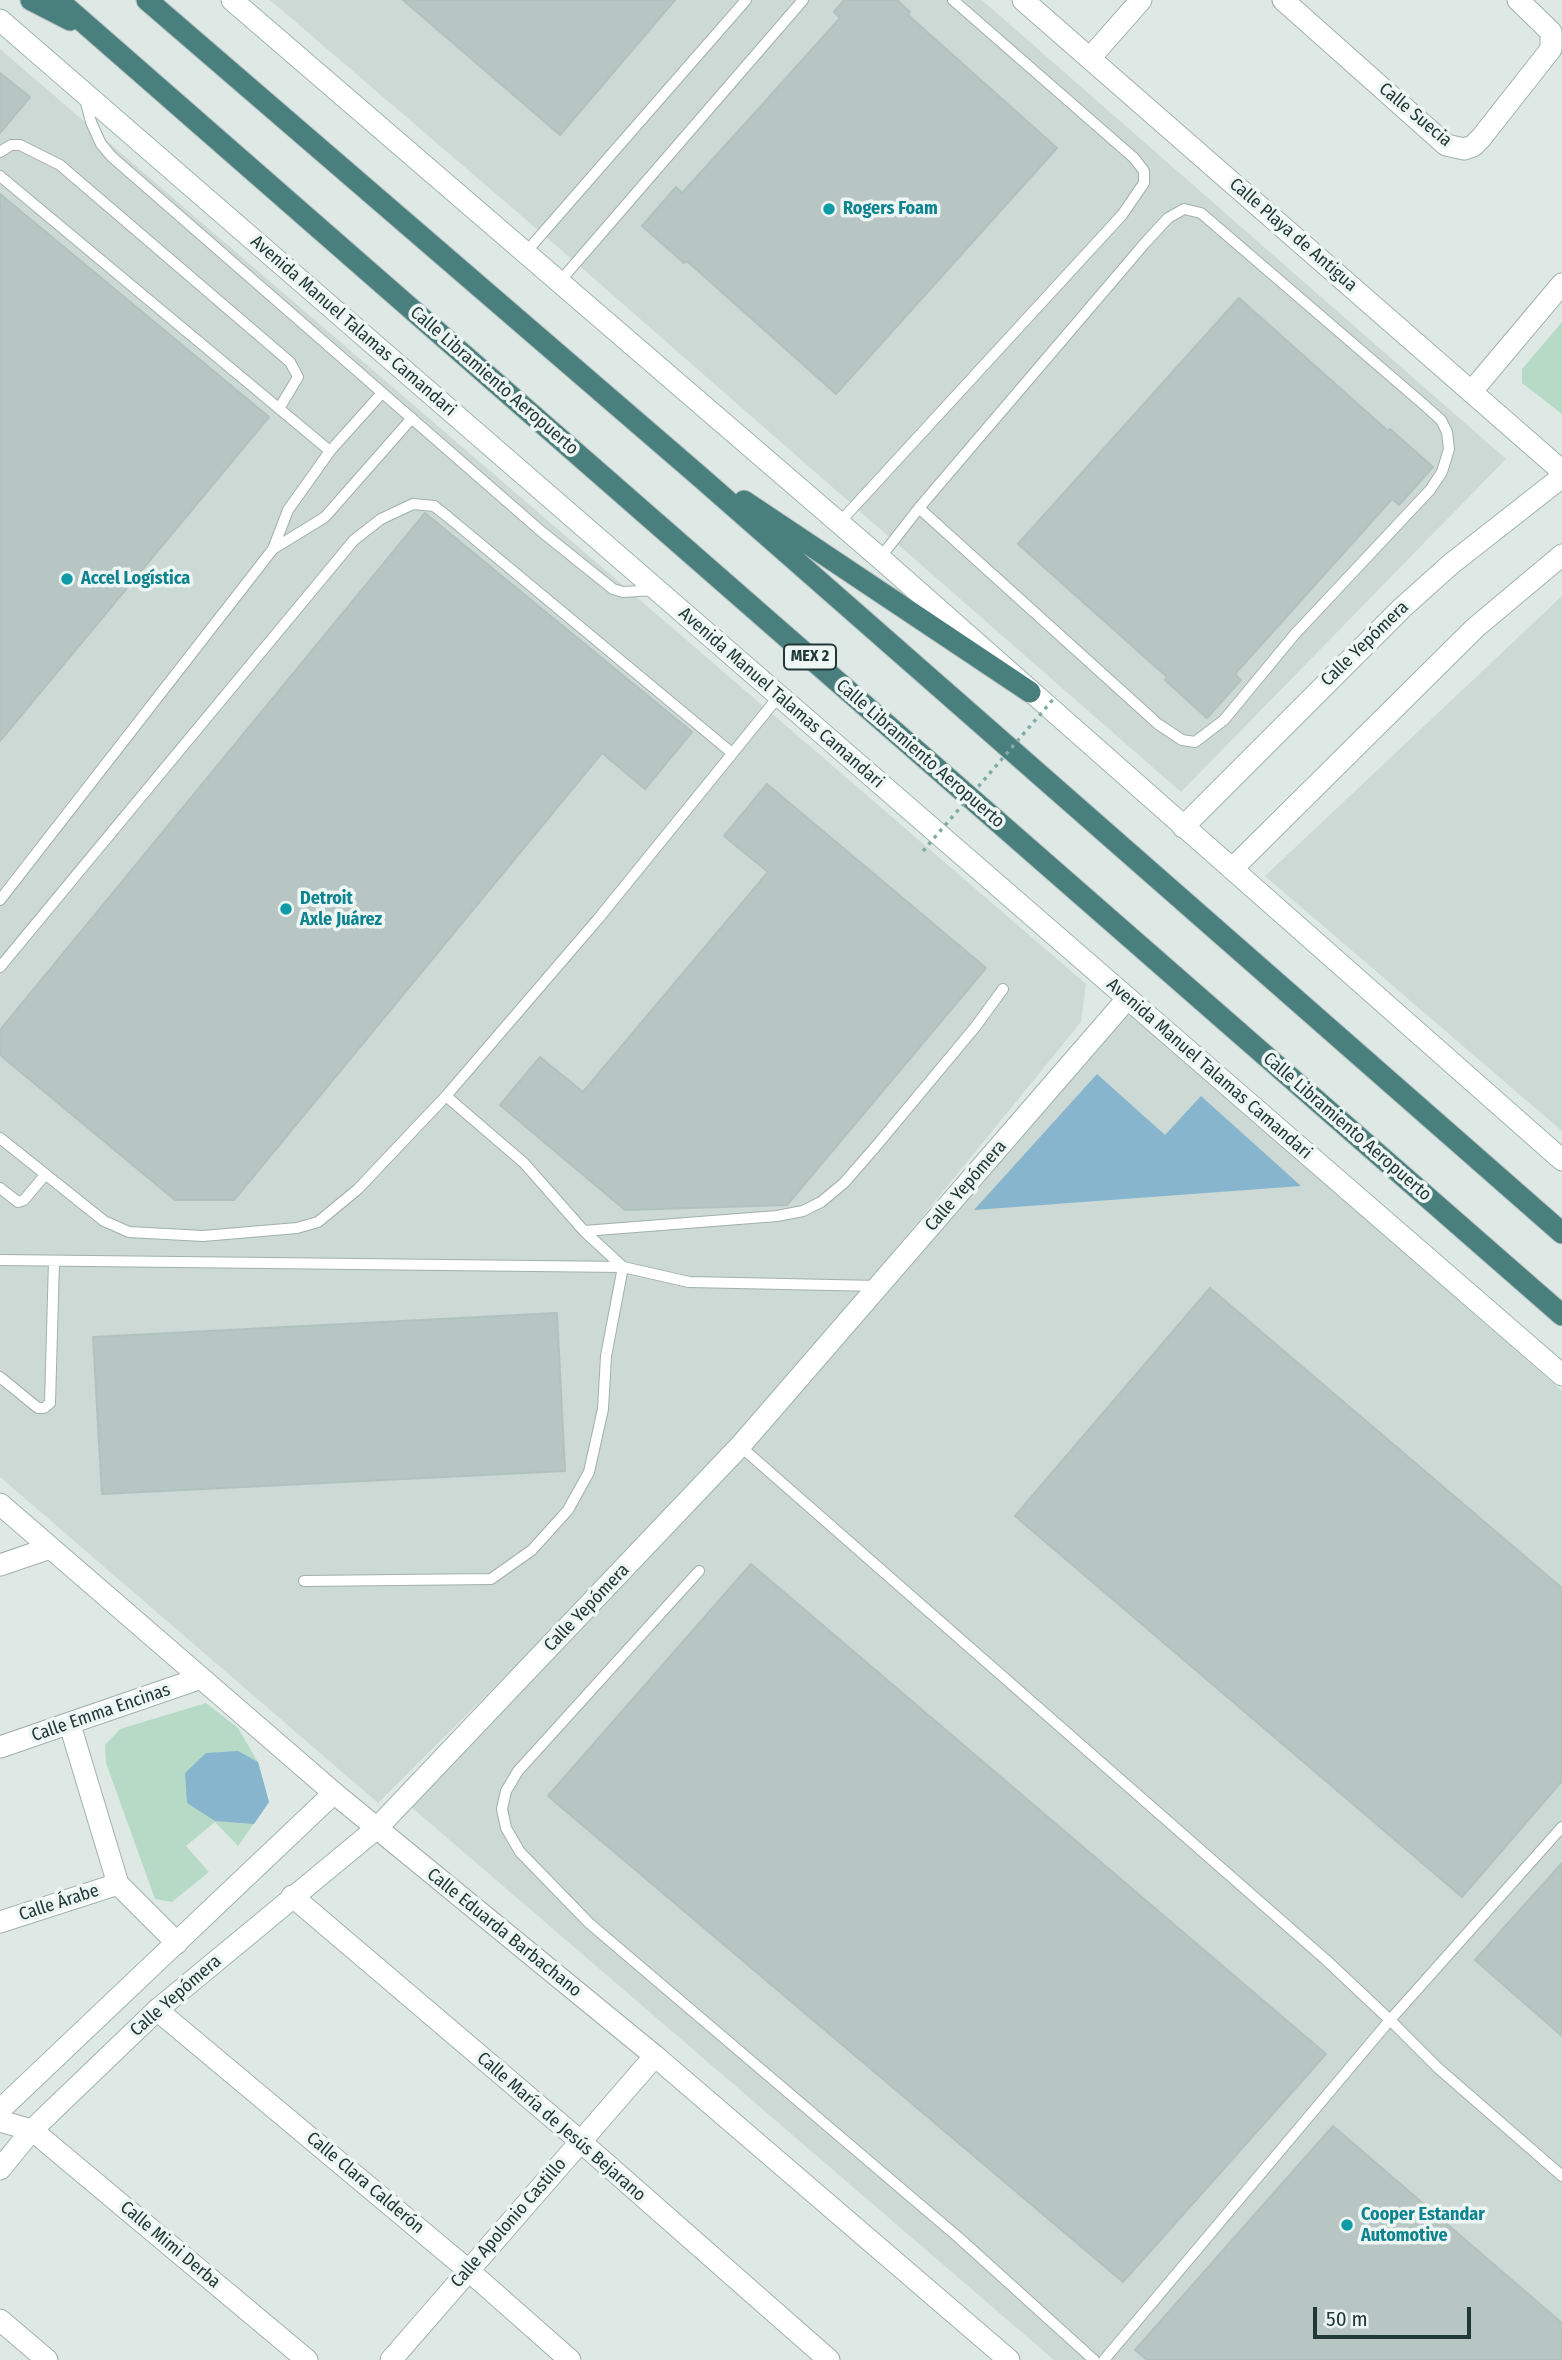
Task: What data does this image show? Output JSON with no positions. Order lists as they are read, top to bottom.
{
  "streets": {
    "highway": ["Calle Libramiento Aeropuerto", "MEX 2"],
    "main road": [
      "Calle Suecia",
      "Calle Playa de Antigua",
      "Avenida Manuel Talamas Camandari",
      "Calle Yepómera",
      "Calle Emma Encinas",
      "Calle Árabe",
      "Calle Eduarda Barbachano",
      "Calle María de Jesús Bejarano",
      "Calle Clara Calderón",
      "Calle Apolonio Castillo",
      "Calle Mimi Derba"
    ]
  },
  "crossings": [
    ["Avenida Manuel Talamas Camandari", "Calle Yepómera"],
    ["Calle Yepómera", "Calle Eduarda Barbachano"],
    ["Calle Yepómera", "Calle María de Jesús Bejarano"],
    ["Calle Yepómera", "Calle Clara Calderón"],
    ["Calle Yepómera", "Calle Mimi Derba"],
    ["Calle Emma Encinas", "Calle Eduarda Barbachano"],
    ["Calle Eduarda Barbachano", "Calle Apolonio Castillo"],
    ["Calle María de Jesús Bejarano", "Calle Apolonio Castillo"],
    ["Calle Clara Calderón", "Calle Apolonio Castillo"]
  ],
  "places": [
    "Rogers Foam",
    "Accel Logística",
    "Detroit Axle Juárez",
    "Cooper Estandar Automotive"
  ],
  "scale_bar": "50 m"
}
